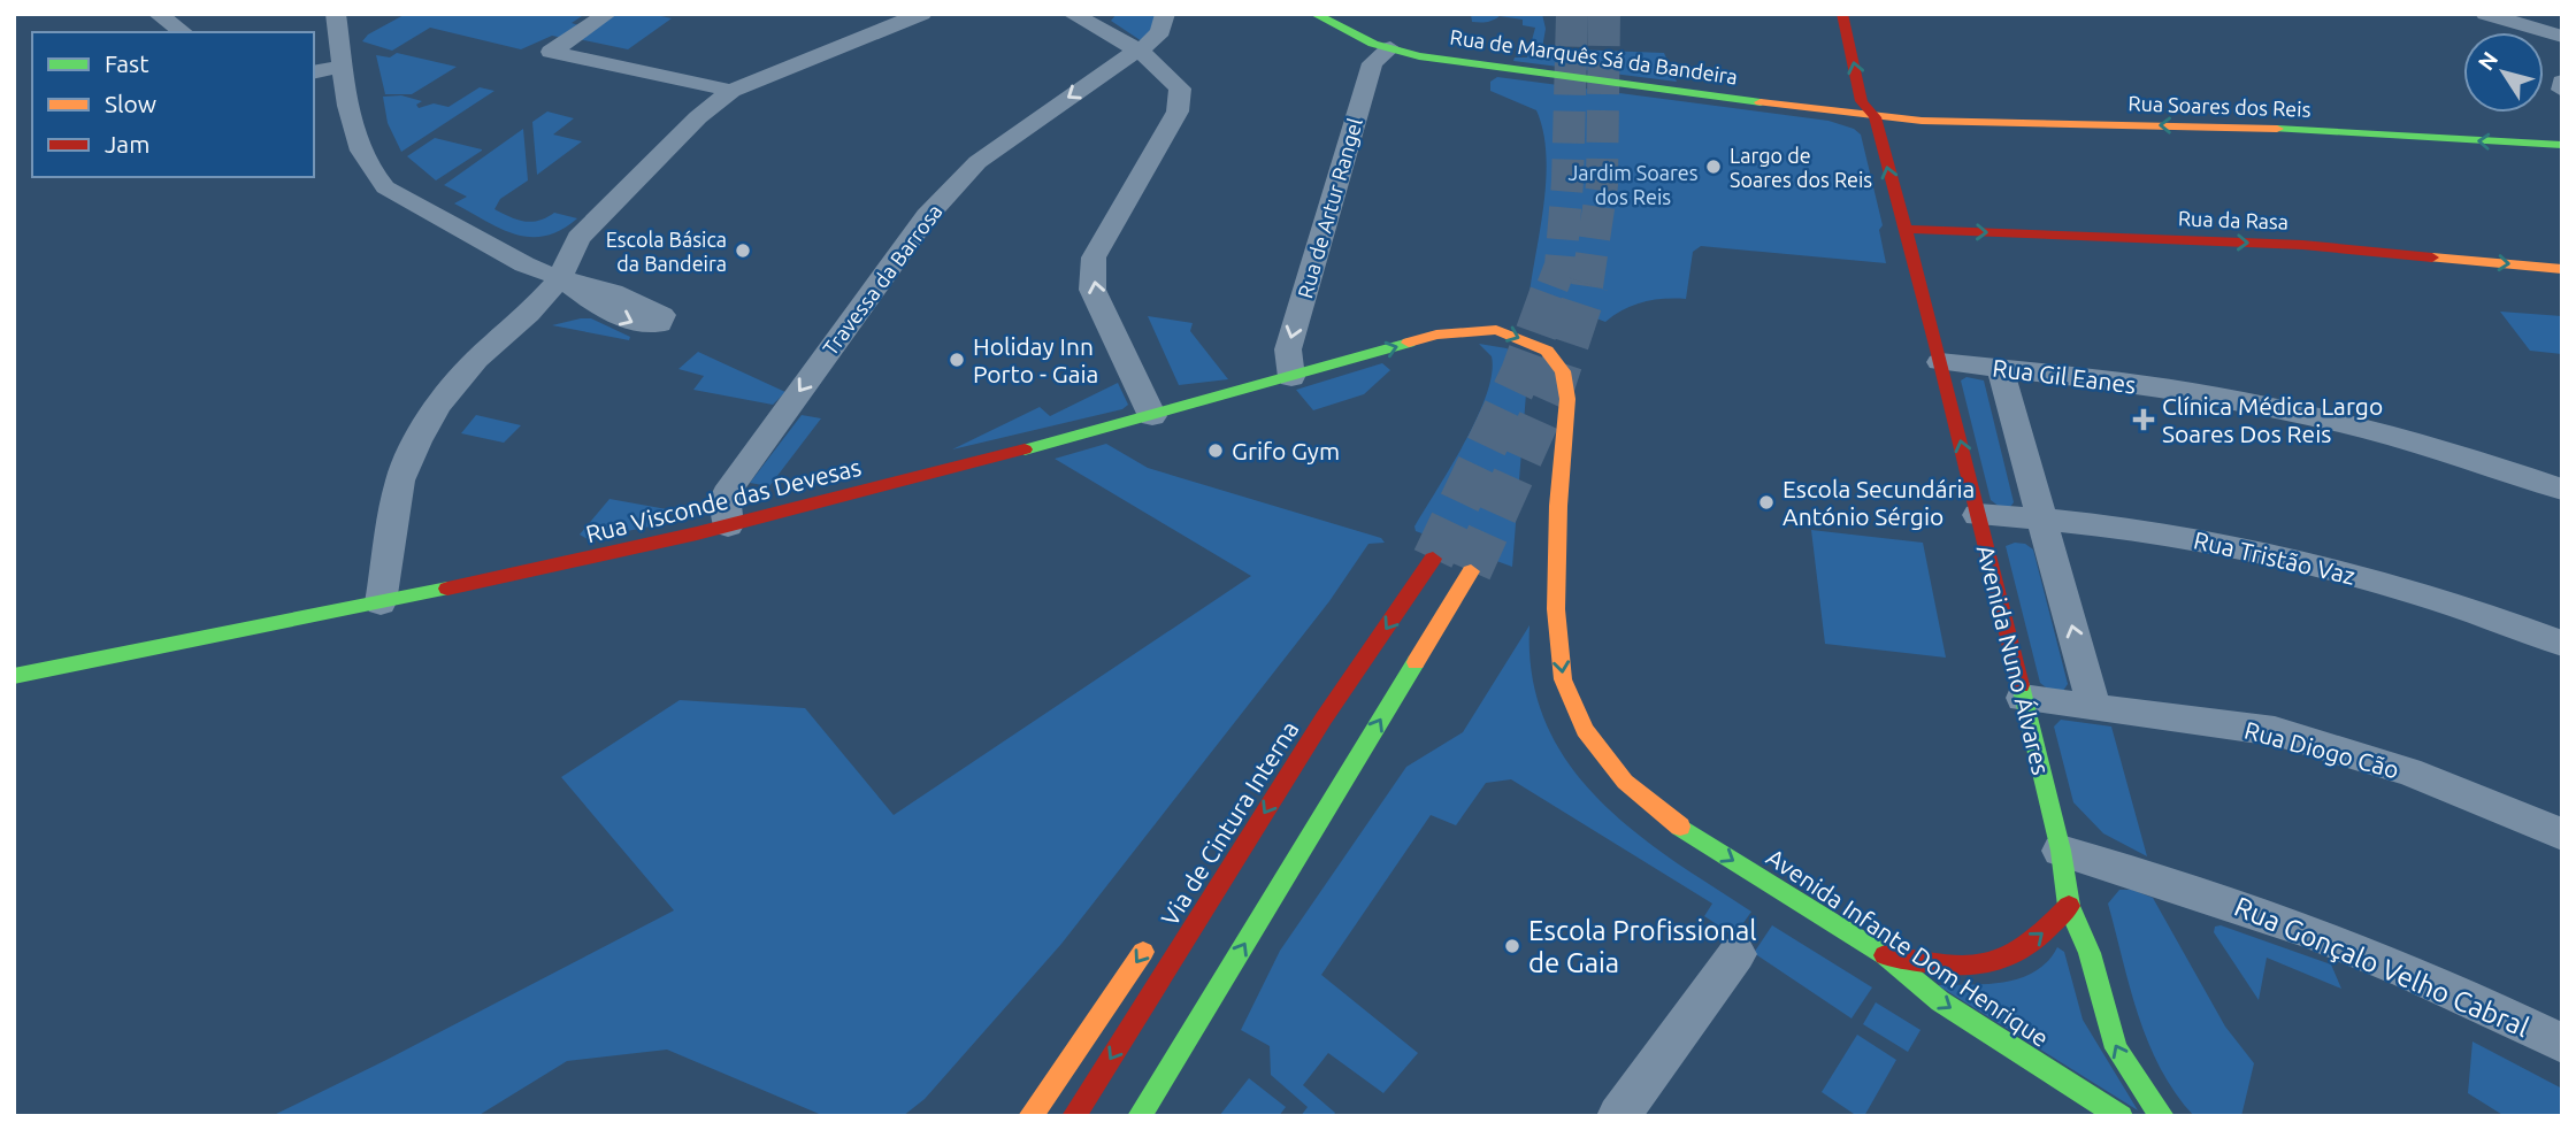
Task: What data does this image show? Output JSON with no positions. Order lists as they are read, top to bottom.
{
  "streets": {
    "main road": [
      "Rua de Marquês Sá da Bandeira",
      "Rua Soares dos Reis",
      "Rua da Rasa",
      "Rua Visconde das Devesas",
      "Avenida Nuno Álvares",
      "Via de Cintura Interna",
      "Avenida Infante Dom Henrique"
    ],
    "street": [
      "Rua de Artur Rangel",
      "Travessa da Barrosa",
      "Rua Gil Eanes",
      "Rua Tristão Vaz",
      "Rua Diogo Cão",
      "Rua Gonçalo Velho Cabral"
    ]
  },
  "crossings": [
    ["Rua de Marquês Sá da Bandeira", "Rua Soares dos Reis"],
    ["Rua de Marquês Sá da Bandeira", "Rua de Artur Rangel"],
    ["Rua de Marquês Sá da Bandeira", "Avenida Nuno Álvares"],
    ["Rua Soares dos Reis", "Avenida Nuno Álvares"],
    ["Rua de Artur Rangel", "Rua Visconde das Devesas"],
    ["Rua da Rasa", "Avenida Nuno Álvares"],
    ["Travessa da Barrosa", "Rua Visconde das Devesas"],
    ["Rua Gil Eanes", "Avenida Nuno Álvares"],
    ["Rua Visconde das Devesas", "Avenida Infante Dom Henrique"],
    ["Rua Tristão Vaz", "Avenida Nuno Álvares"],
    ["Avenida Nuno Álvares", "Rua Diogo Cão"],
    ["Avenida Nuno Álvares", "Rua Gonçalo Velho Cabral"]
  ],
  "one_way": [
    "Rua Soares dos Reis",
    "Rua de Artur Rangel",
    "Rua da Rasa",
    "Avenida Nuno Álvares",
    "Avenida Infante Dom Henrique"
  ],
  "parks": ["Jardim Soares dos Reis"],
  "places": {
    "other": [
      "Largo de Soares dos Reis",
      "Escola Básica da Bandeira",
      "Holiday Inn Porto - Gaia",
      "Grifo Gym",
      "Escola Secundária António Sérgio",
      "Escola Profissional de Gaia"
    ],
    "health": ["Clínica Médica Largo Soares Dos Reis"]
  },
  "legend": ["Fast", "Slow", "Jam"],
  "north": "top left"
}
